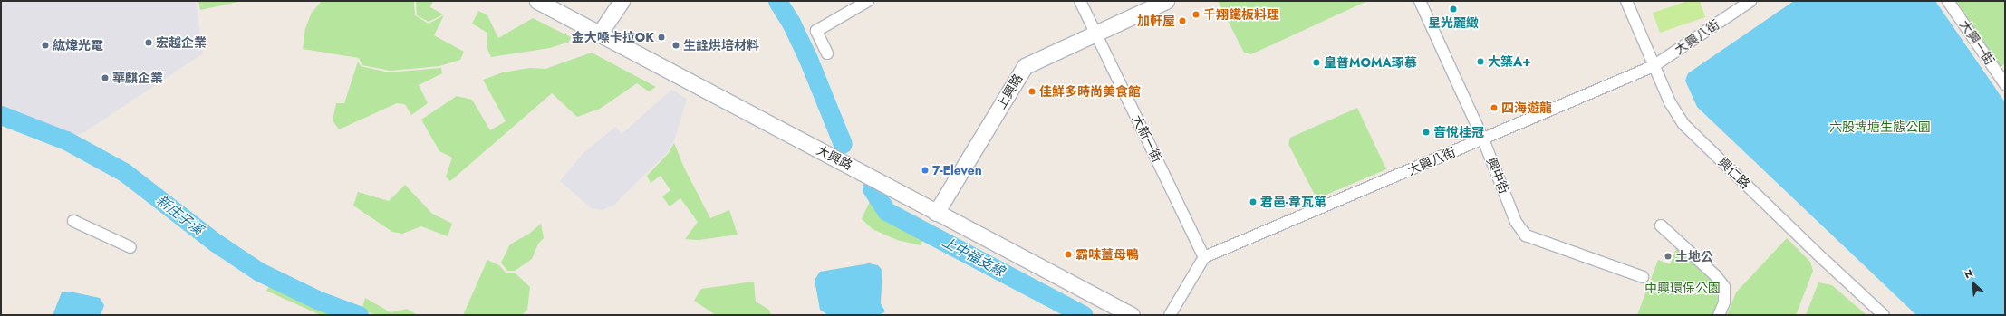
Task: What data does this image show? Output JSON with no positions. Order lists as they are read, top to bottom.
{
  "streets": {
    "street": [
      "大興八街",
      "大興一街",
      "上興路",
      "大新一街",
      "大興路",
      "興仁路",
      "興中街"
    ]
  },
  "crossings": [
    ["大興八街", "大新一街"],
    ["大興八街", "興仁路"],
    ["大興八街", "興中街"],
    ["上興路", "大新一街"],
    ["上興路", "大興路"]
  ],
  "water": ["新庄子溪", "上中福支線"],
  "parks": ["六股埤塘生態公園", "中興環保公園"],
  "places": [
    "星光麗緻",
    "千翔鐵板料理",
    "加軒屋",
    "金大嗓卡拉OK",
    "宏越企業",
    "紘煒光電",
    "生詮烘培材料",
    "大築A+",
    "皇普MOMA琢慕",
    "華麒企業",
    "佳鮮多時尚美食館",
    "四海遊龍",
    "音悅桂冠",
    "7-Eleven",
    "君邑-韋瓦第",
    "霸味薑母鴨",
    "土地公"
  ],
  "north": "top left"
}
